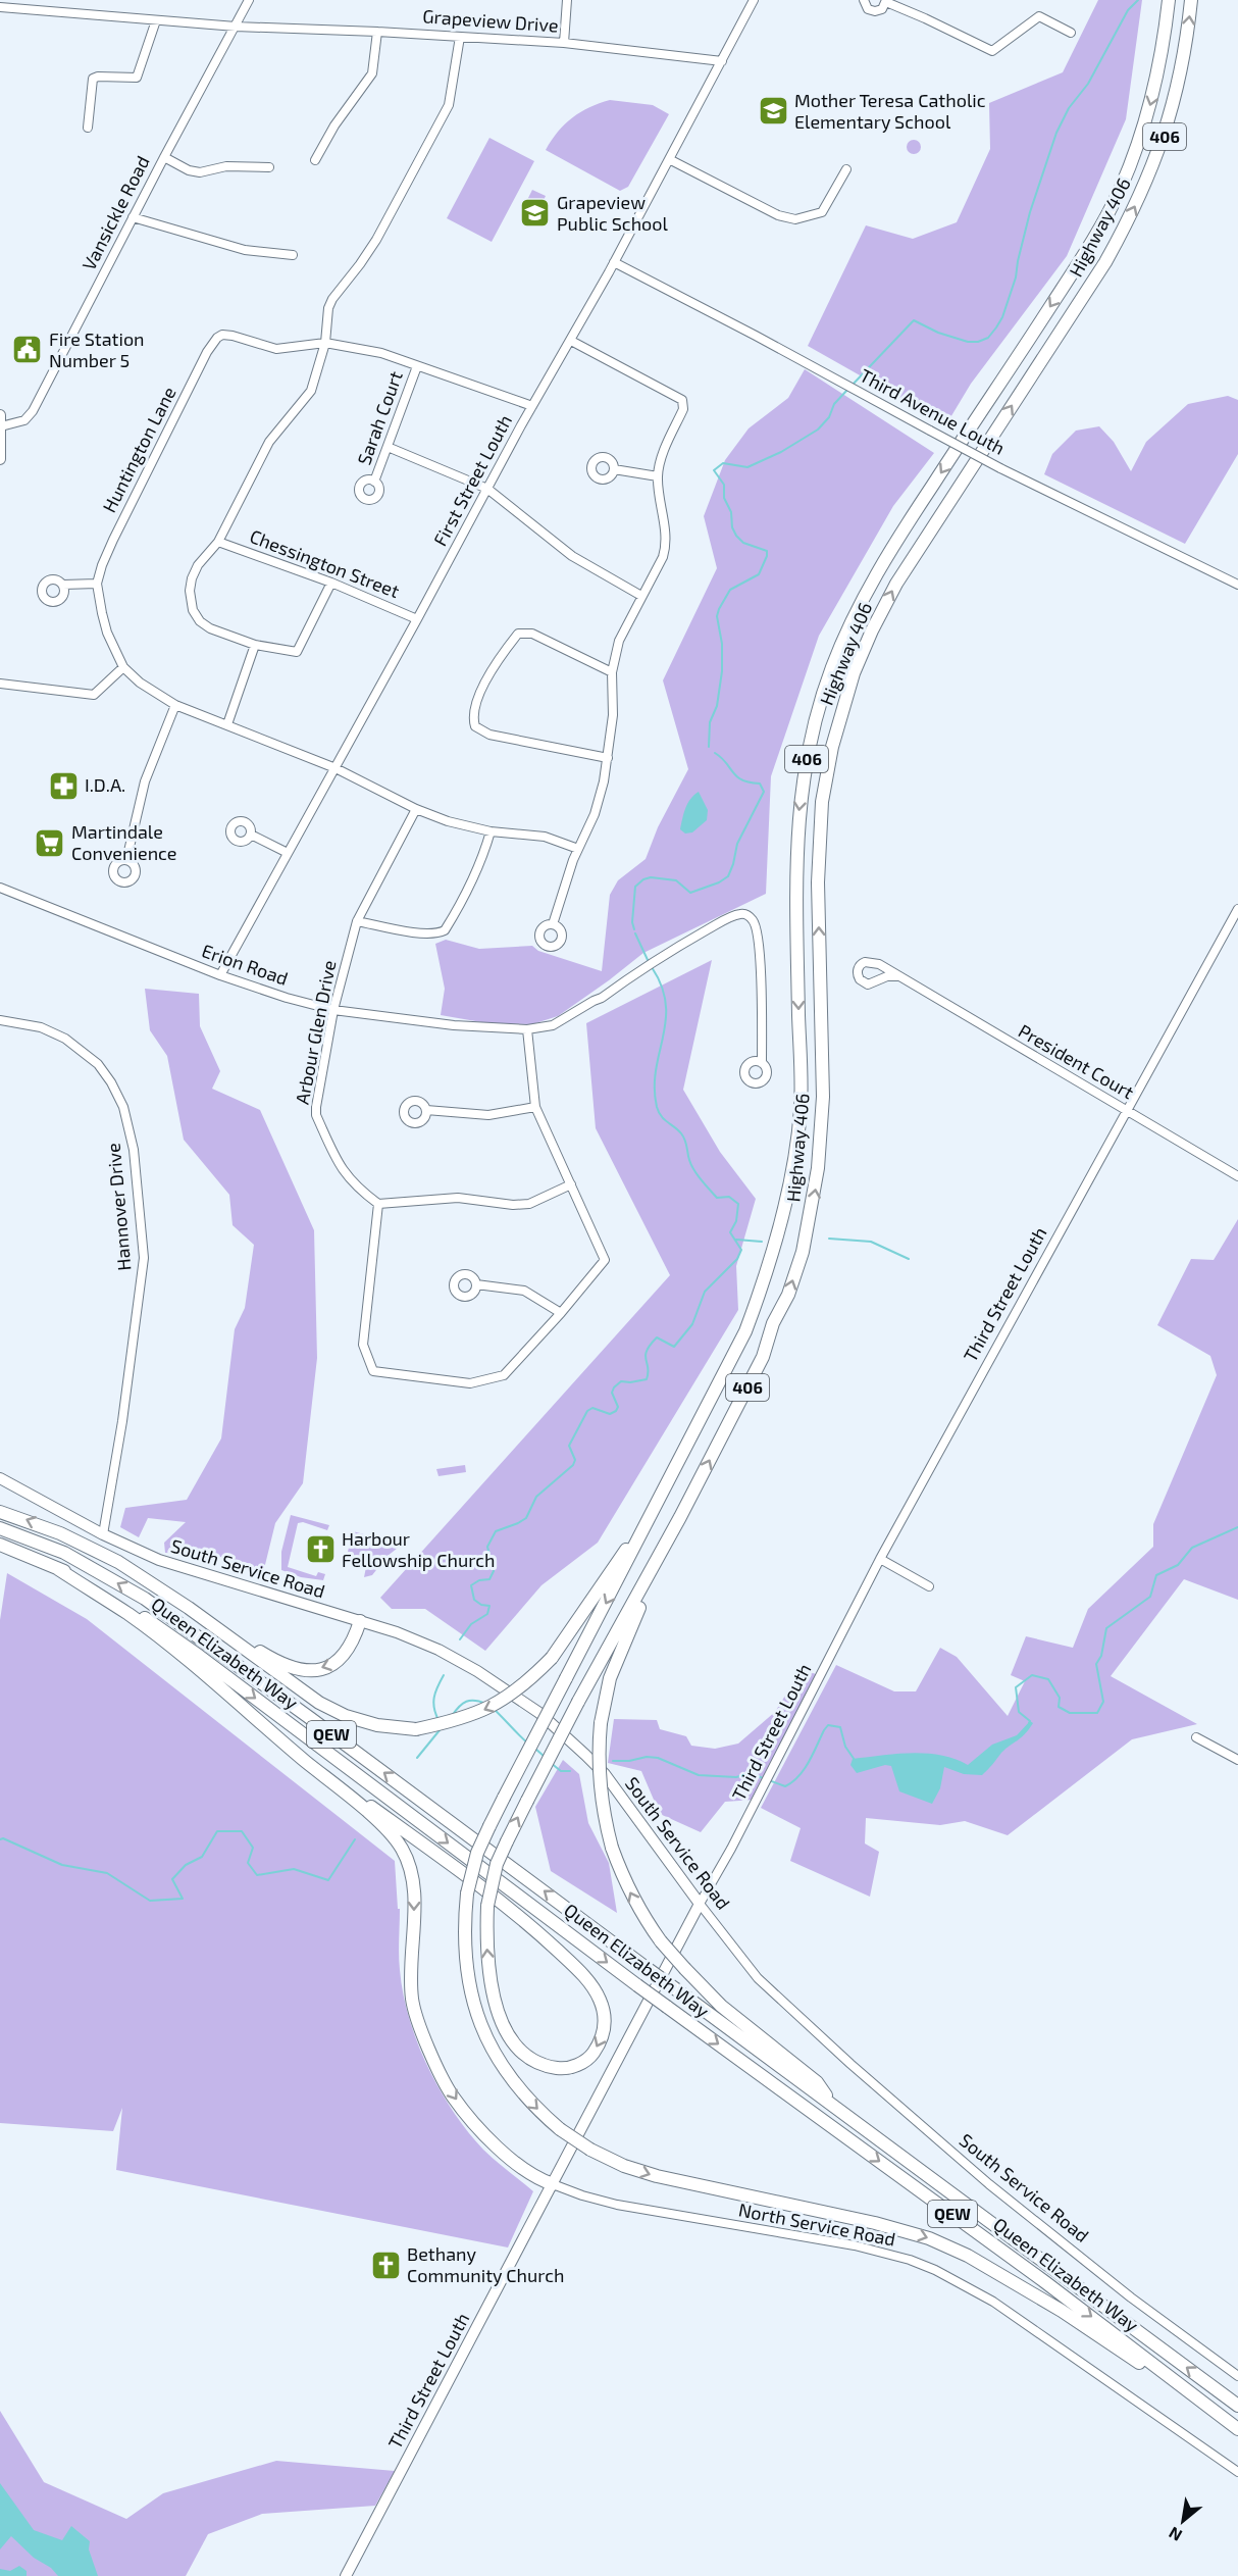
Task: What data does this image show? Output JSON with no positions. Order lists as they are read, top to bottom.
{
  "streets": {
    "highway": [
      "406",
      "Highway 406",
      "Queen Elizabeth Way",
      "QEW"
    ],
    "main road": ["Third Street Louth", "South Service Road"],
    "street": [
      "Grapeview Drive",
      "Vansickle Road",
      "Third Avenue Louth",
      "Sarah Court",
      "Huntington Lane",
      "First Street Louth",
      "Chessington Street",
      "Erion Road",
      "Arbour Glen Drive",
      "President Court",
      "Hannover Drive",
      "North Service Road"
    ]
  },
  "crossings": [
    ["Grapeview Drive", "Vansickle Road"],
    ["Grapeview Drive", "First Street Louth"],
    ["Third Avenue Louth", "First Street Louth"],
    ["Sarah Court", "Huntington Lane"],
    ["Huntington Lane", "First Street Louth"],
    ["Huntington Lane", "Arbour Glen Drive"],
    ["First Street Louth", "Chessington Street"],
    ["First Street Louth", "Erion Road"],
    ["Erion Road", "Arbour Glen Drive"],
    ["President Court", "Third Street Louth"],
    ["Hannover Drive", "South Service Road"],
    ["Third Street Louth", "South Service Road"],
    ["Third Street Louth", "North Service Road"]
  ],
  "places": {
    "school or university": ["Mother Teresa Catholic Elementary School", "Grapeview Public School"],
    "public building": ["Fire Station Number 5"],
    "pharmacy": ["I.D.A."],
    "supermarket": ["Martindale Convenience"],
    "church": ["Harbour Fellowship Church", "Bethany Community Church"]
  },
  "north": "bottom left"
}
